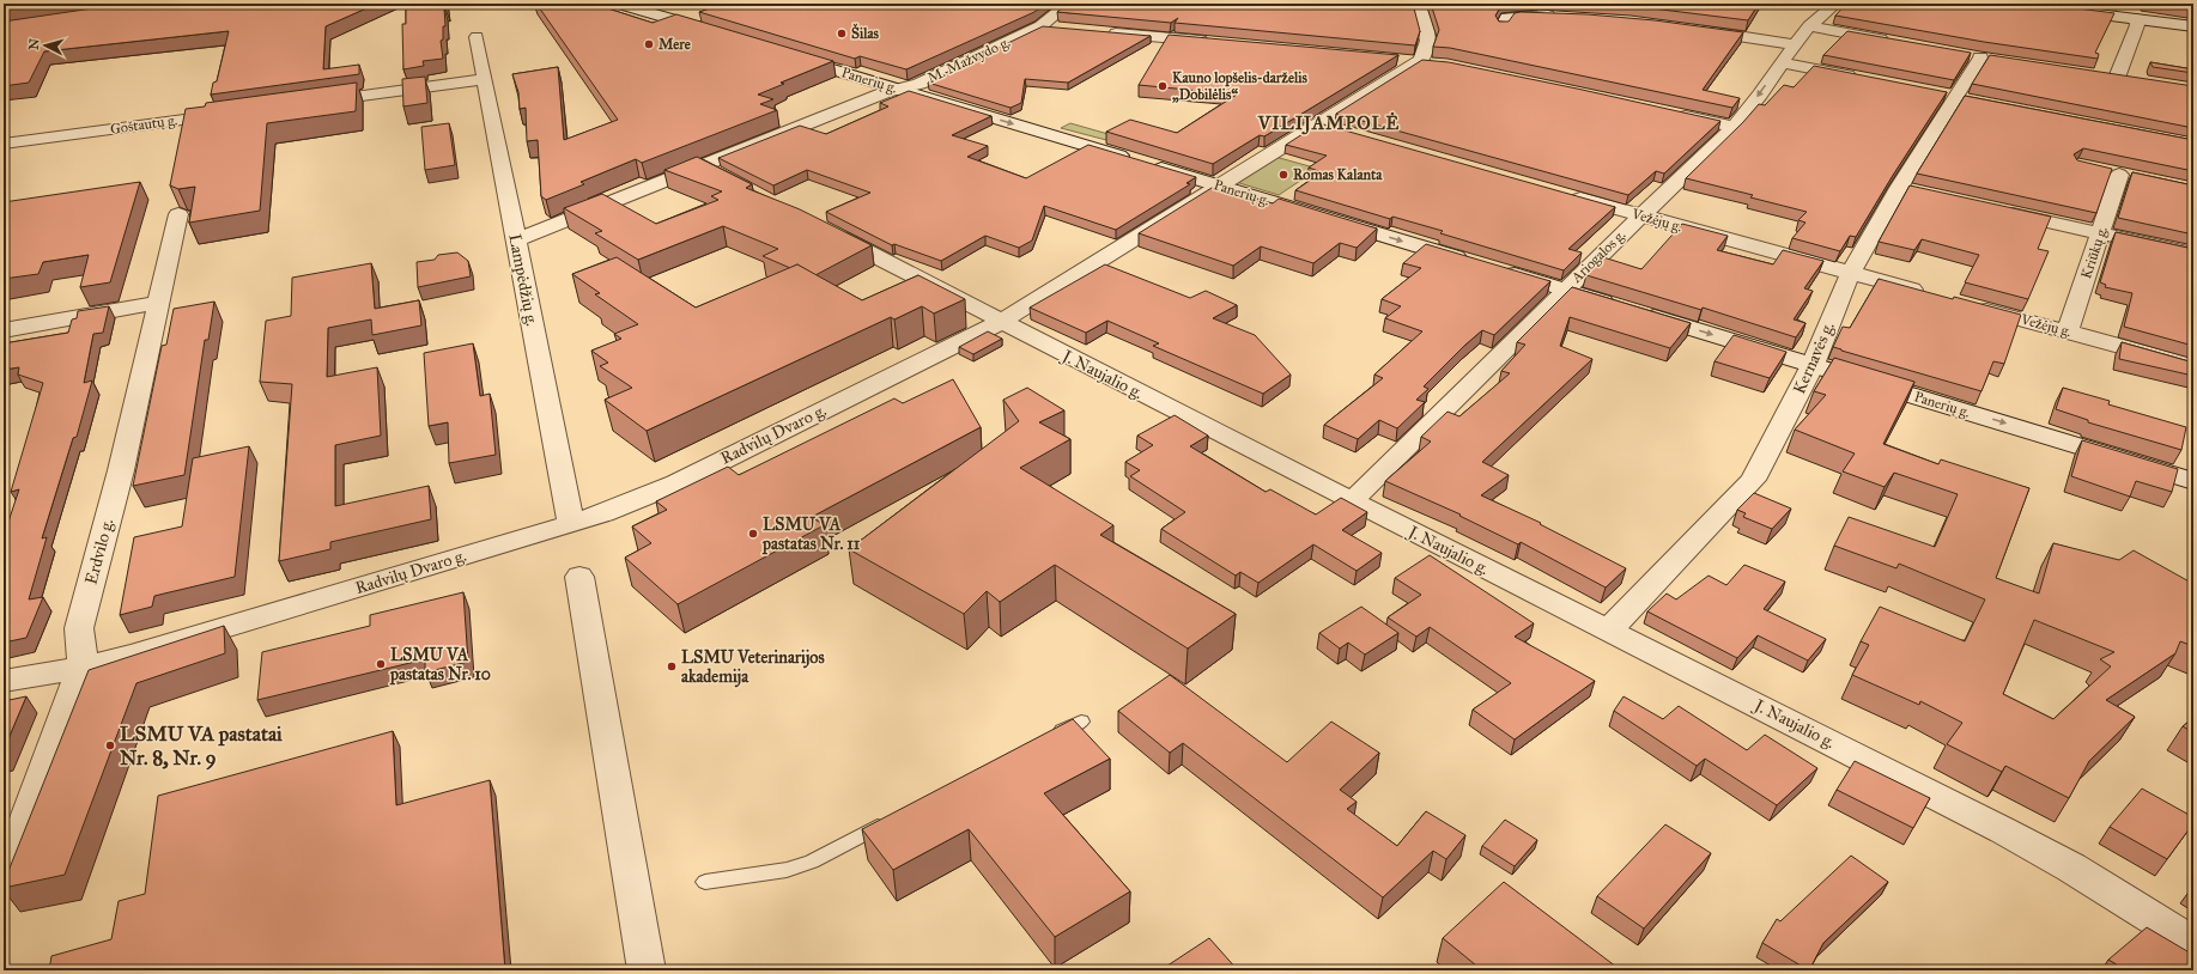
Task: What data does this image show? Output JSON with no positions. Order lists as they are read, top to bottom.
{
  "streets": {
    "street": [
      "M. Mažvydo g.",
      "Panerių g.",
      "Goštautų g.",
      "Vežėjų g.",
      "Kriūkų g.",
      "Ariogalos g.",
      "Lampėdžių g.",
      "Kernavės g.",
      "J. Naujalio g.",
      "Radvilų Dvaro g.",
      "Erdvilo g."
    ]
  },
  "crossings": [
    ["M. Mažvydo g.", "Panerių g."],
    ["M. Mažvydo g.", "Lampėdžių g."],
    ["Panerių g.", "Ariogalos g."],
    ["Panerių g.", "Kernavės g."],
    ["Panerių g.", "Radvilų Dvaro g."],
    ["Vežėjų g.", "Kriūkų g."],
    ["Vežėjų g.", "Ariogalos g."],
    ["Vežėjų g.", "Kernavės g."],
    ["Ariogalos g.", "J. Naujalio g."],
    ["Lampėdžių g.", "Radvilų Dvaro g."],
    ["Kernavės g.", "J. Naujalio g."],
    ["J. Naujalio g.", "Radvilų Dvaro g."],
    ["Radvilų Dvaro g.", "Erdvilo g."]
  ],
  "districts": ["VILIJAMPOLĖ"],
  "places": [
    "Šilas",
    "Mere",
    "Kauno lopšelis-darželis „Dobilėlis“",
    "Romas Kalanta",
    "LSMU VA pastatas Nr. 11",
    "LSMU VA pastatas Nr. 10",
    "LSMU Veterinarijos akademija",
    "LSMU VA pastatai Nr. 8, Nr. 9"
  ],
  "north": "left"
}
